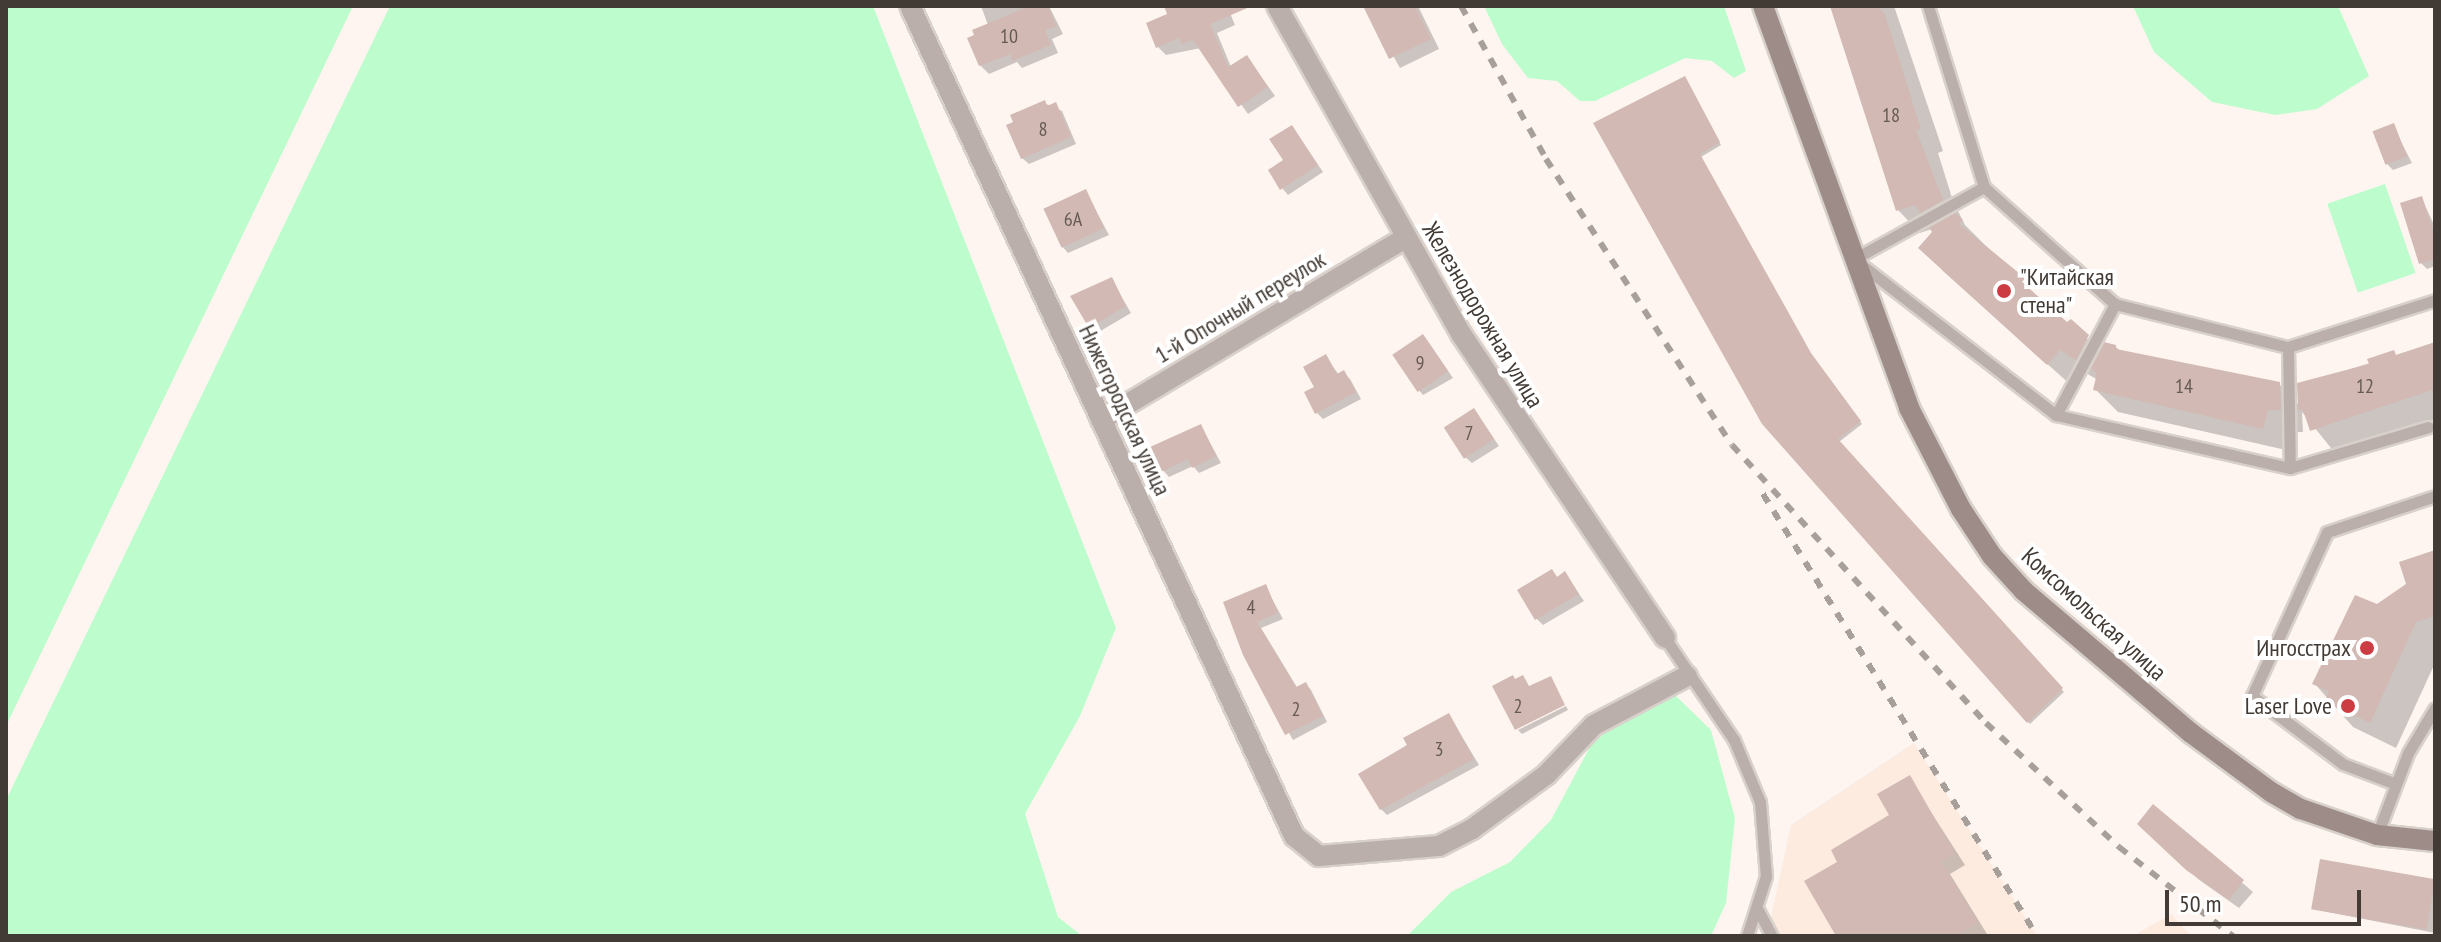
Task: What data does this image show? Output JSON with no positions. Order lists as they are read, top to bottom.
{
  "streets": {
    "street": [
      "1-й Опочный переулок",
      "Железнодорожная улица",
      "Нижегородская улица",
      "Комсомольская улица"
    ]
  },
  "crossings": [
    ["1-й Опочный переулок", "Железнодорожная улица"],
    ["1-й Опочный переулок", "Нижегородская улица"]
  ],
  "places": ["\"Китайская стена\"", "Ингосстрах", "Laser Love"],
  "house_numbers": [
    "10",
    "18",
    "8",
    "6А",
    "9",
    "14",
    "12",
    "7",
    "4",
    "2",
    "2",
    "3"
  ],
  "scale_bar": "50 m"
}
